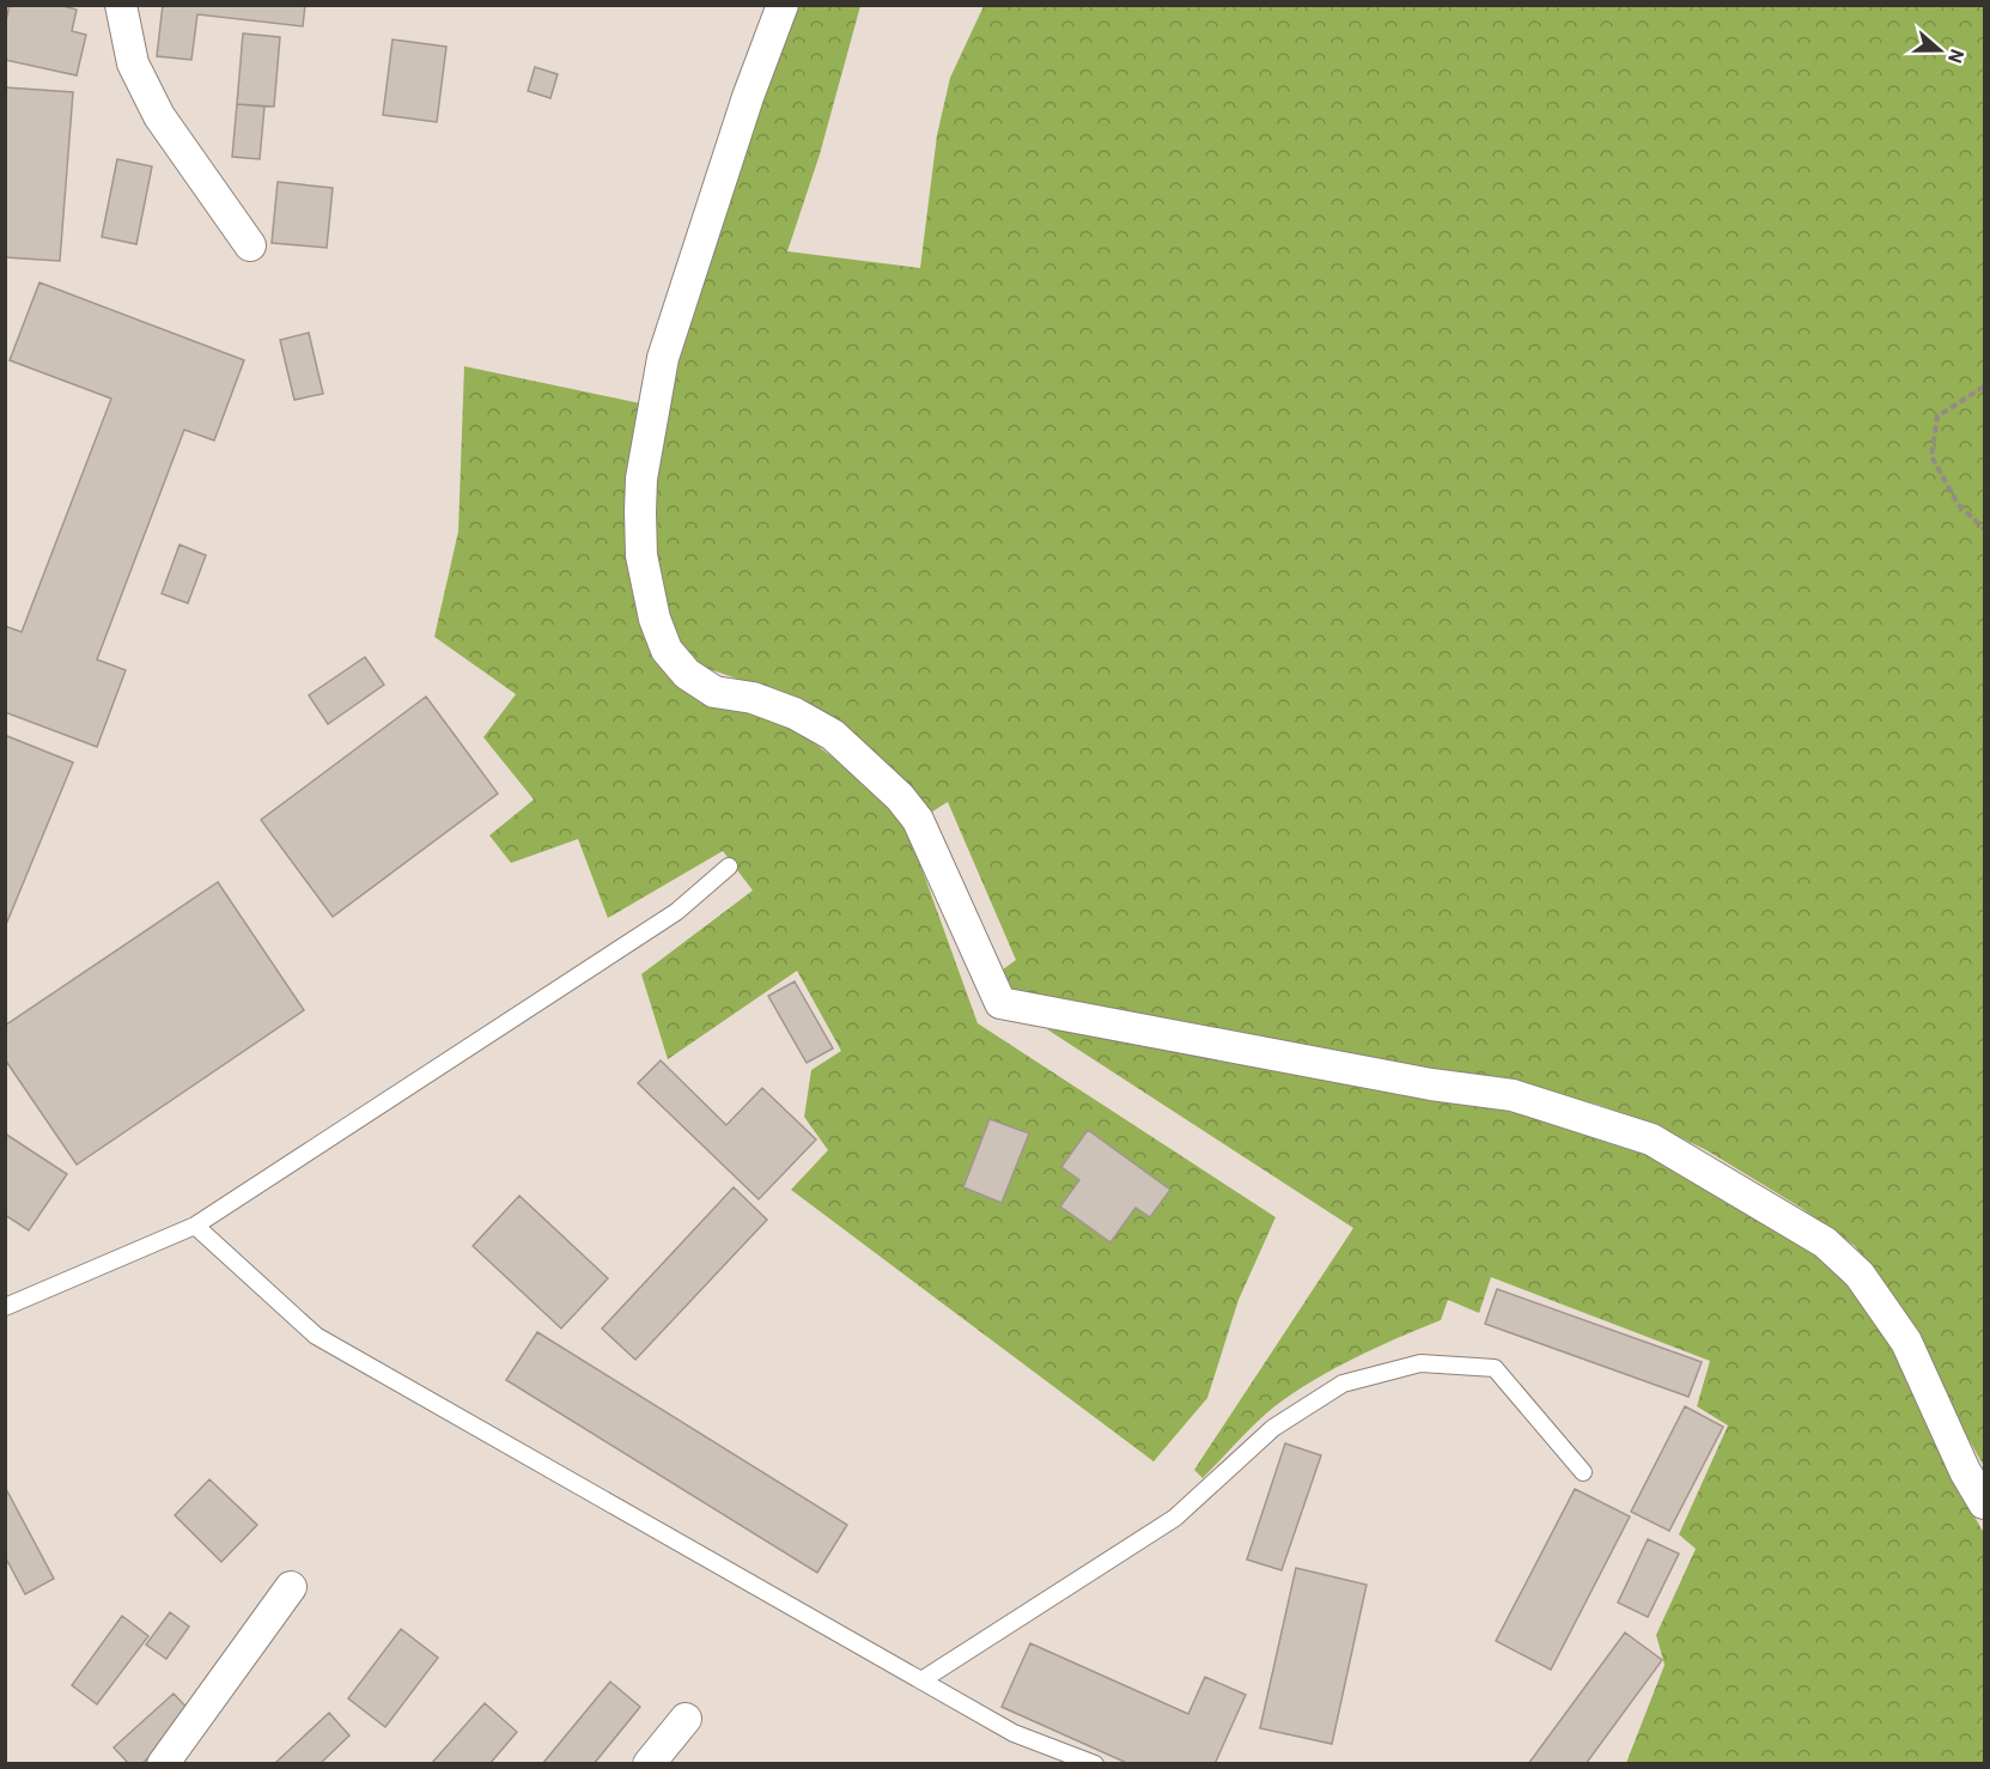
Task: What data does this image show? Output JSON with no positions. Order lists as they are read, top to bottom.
{
  "north": "right"
}
